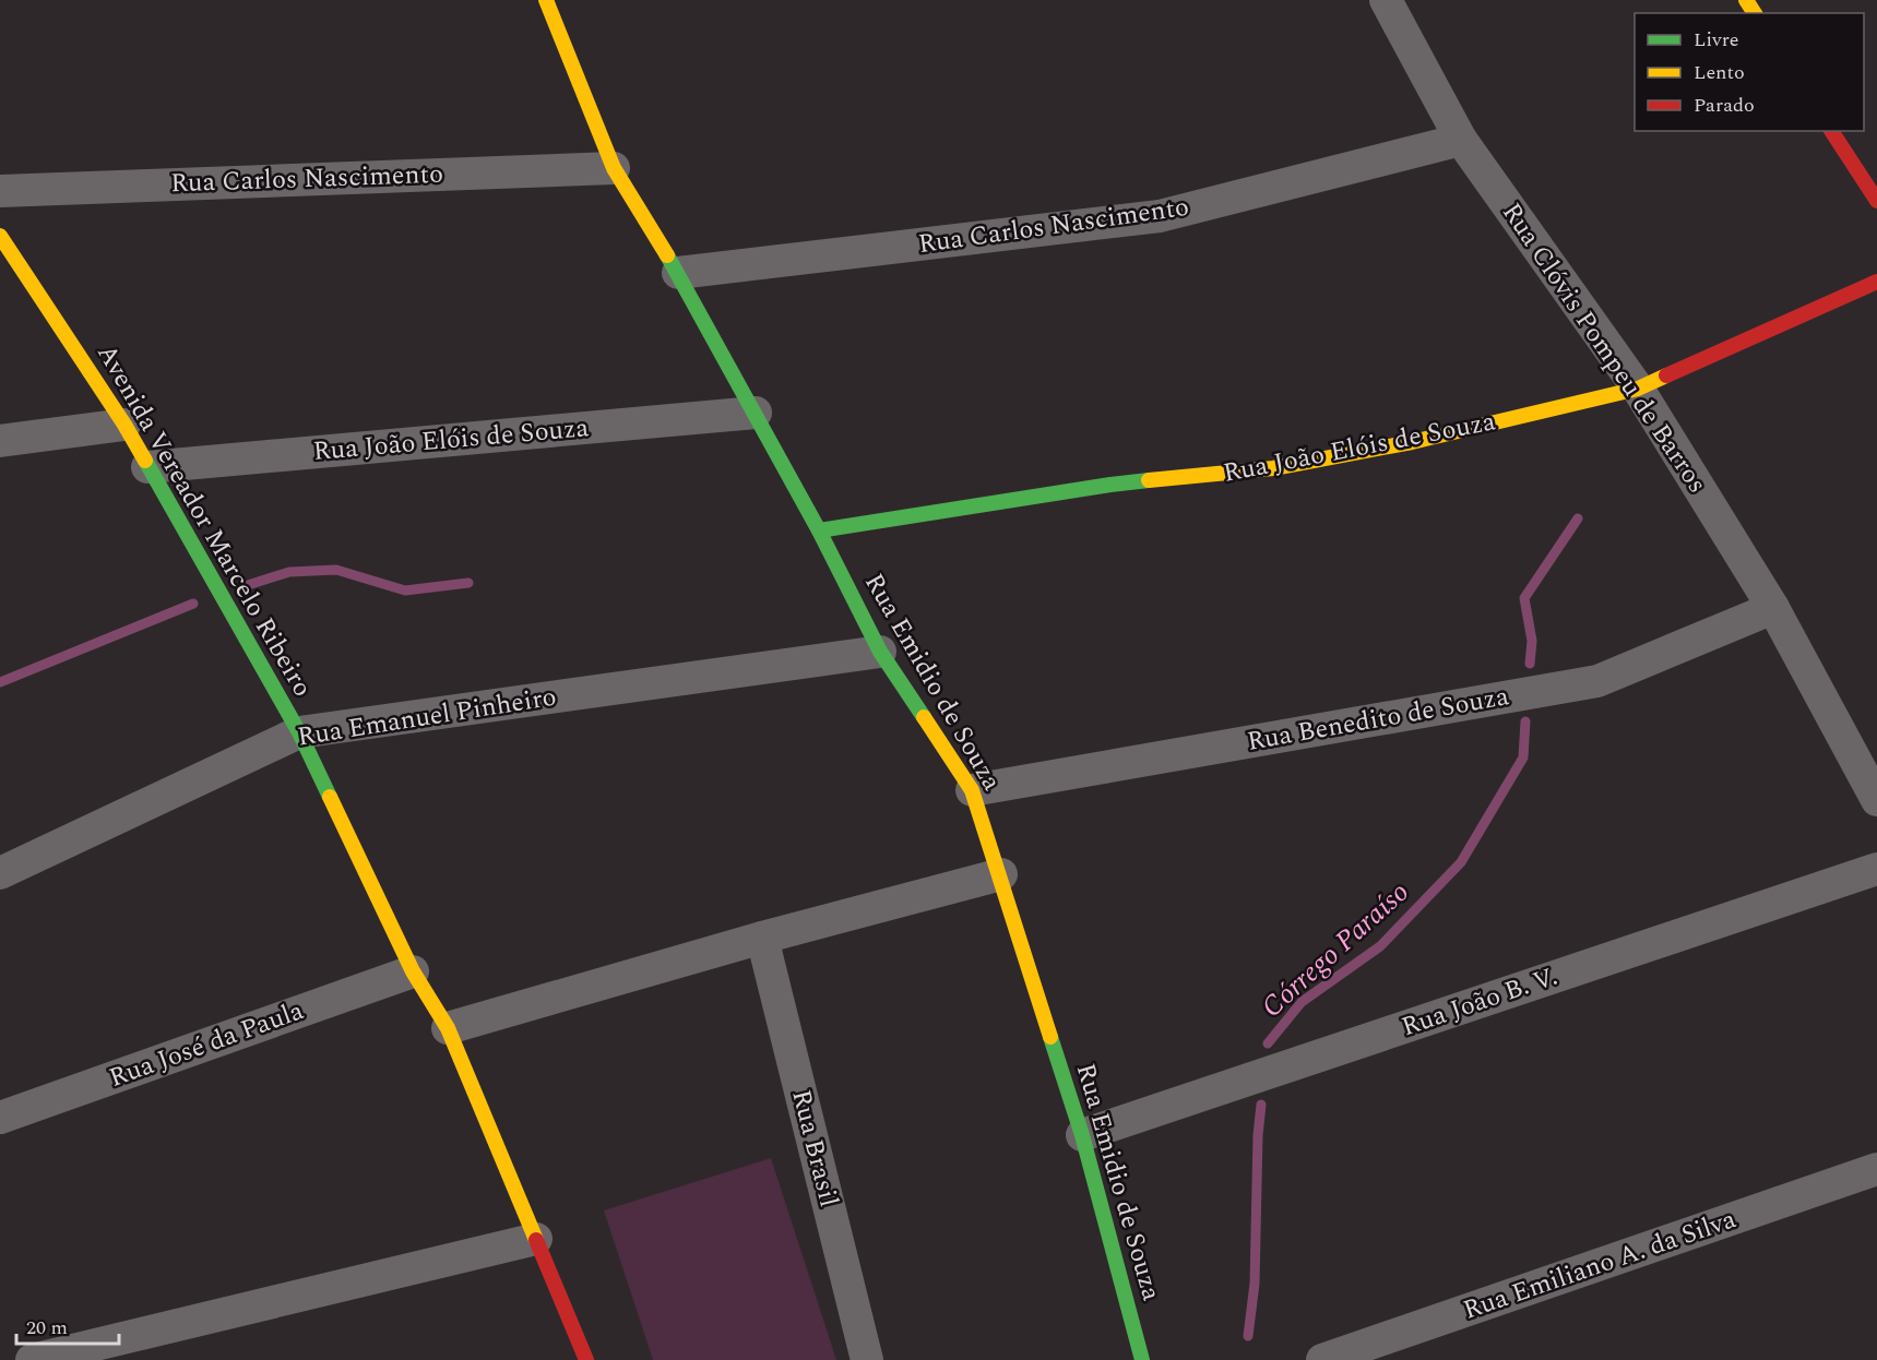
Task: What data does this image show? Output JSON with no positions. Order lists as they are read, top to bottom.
{
  "streets": {
    "street": [
      "Rua Carlos Nascimento",
      "Rua Clóvis Pompeu de Barros",
      "Rua João Elóis de Souza",
      "Avenida Vereador Marcelo Ribeiro",
      "Rua Emidio de Souza",
      "Rua Emanuel Pinheiro",
      "Rua Benedito de Souza",
      "Rua João B. V.",
      "Rua José da Paula",
      "Rua Brasil",
      "Rua Emiliano A. da Silva"
    ]
  },
  "crossings": [
    ["Rua Carlos Nascimento", "Rua Clóvis Pompeu de Barros"],
    ["Rua Carlos Nascimento", "Rua Emidio de Souza"],
    ["Rua Clóvis Pompeu de Barros", "Rua João Elóis de Souza"],
    ["Rua Clóvis Pompeu de Barros", "Rua Benedito de Souza"],
    ["Rua João Elóis de Souza", "Avenida Vereador Marcelo Ribeiro"],
    ["Rua João Elóis de Souza", "Rua Emidio de Souza"],
    ["Avenida Vereador Marcelo Ribeiro", "Rua Emanuel Pinheiro"],
    ["Avenida Vereador Marcelo Ribeiro", "Rua José da Paula"],
    ["Rua Emidio de Souza", "Rua Emanuel Pinheiro"],
    ["Rua Emidio de Souza", "Rua Benedito de Souza"],
    ["Rua Emidio de Souza", "Rua João B. V."]
  ],
  "water": ["Córrego Paraíso"],
  "legend": ["Livre", "Lento", "Parado"],
  "scale_bar": "20 m"
}
